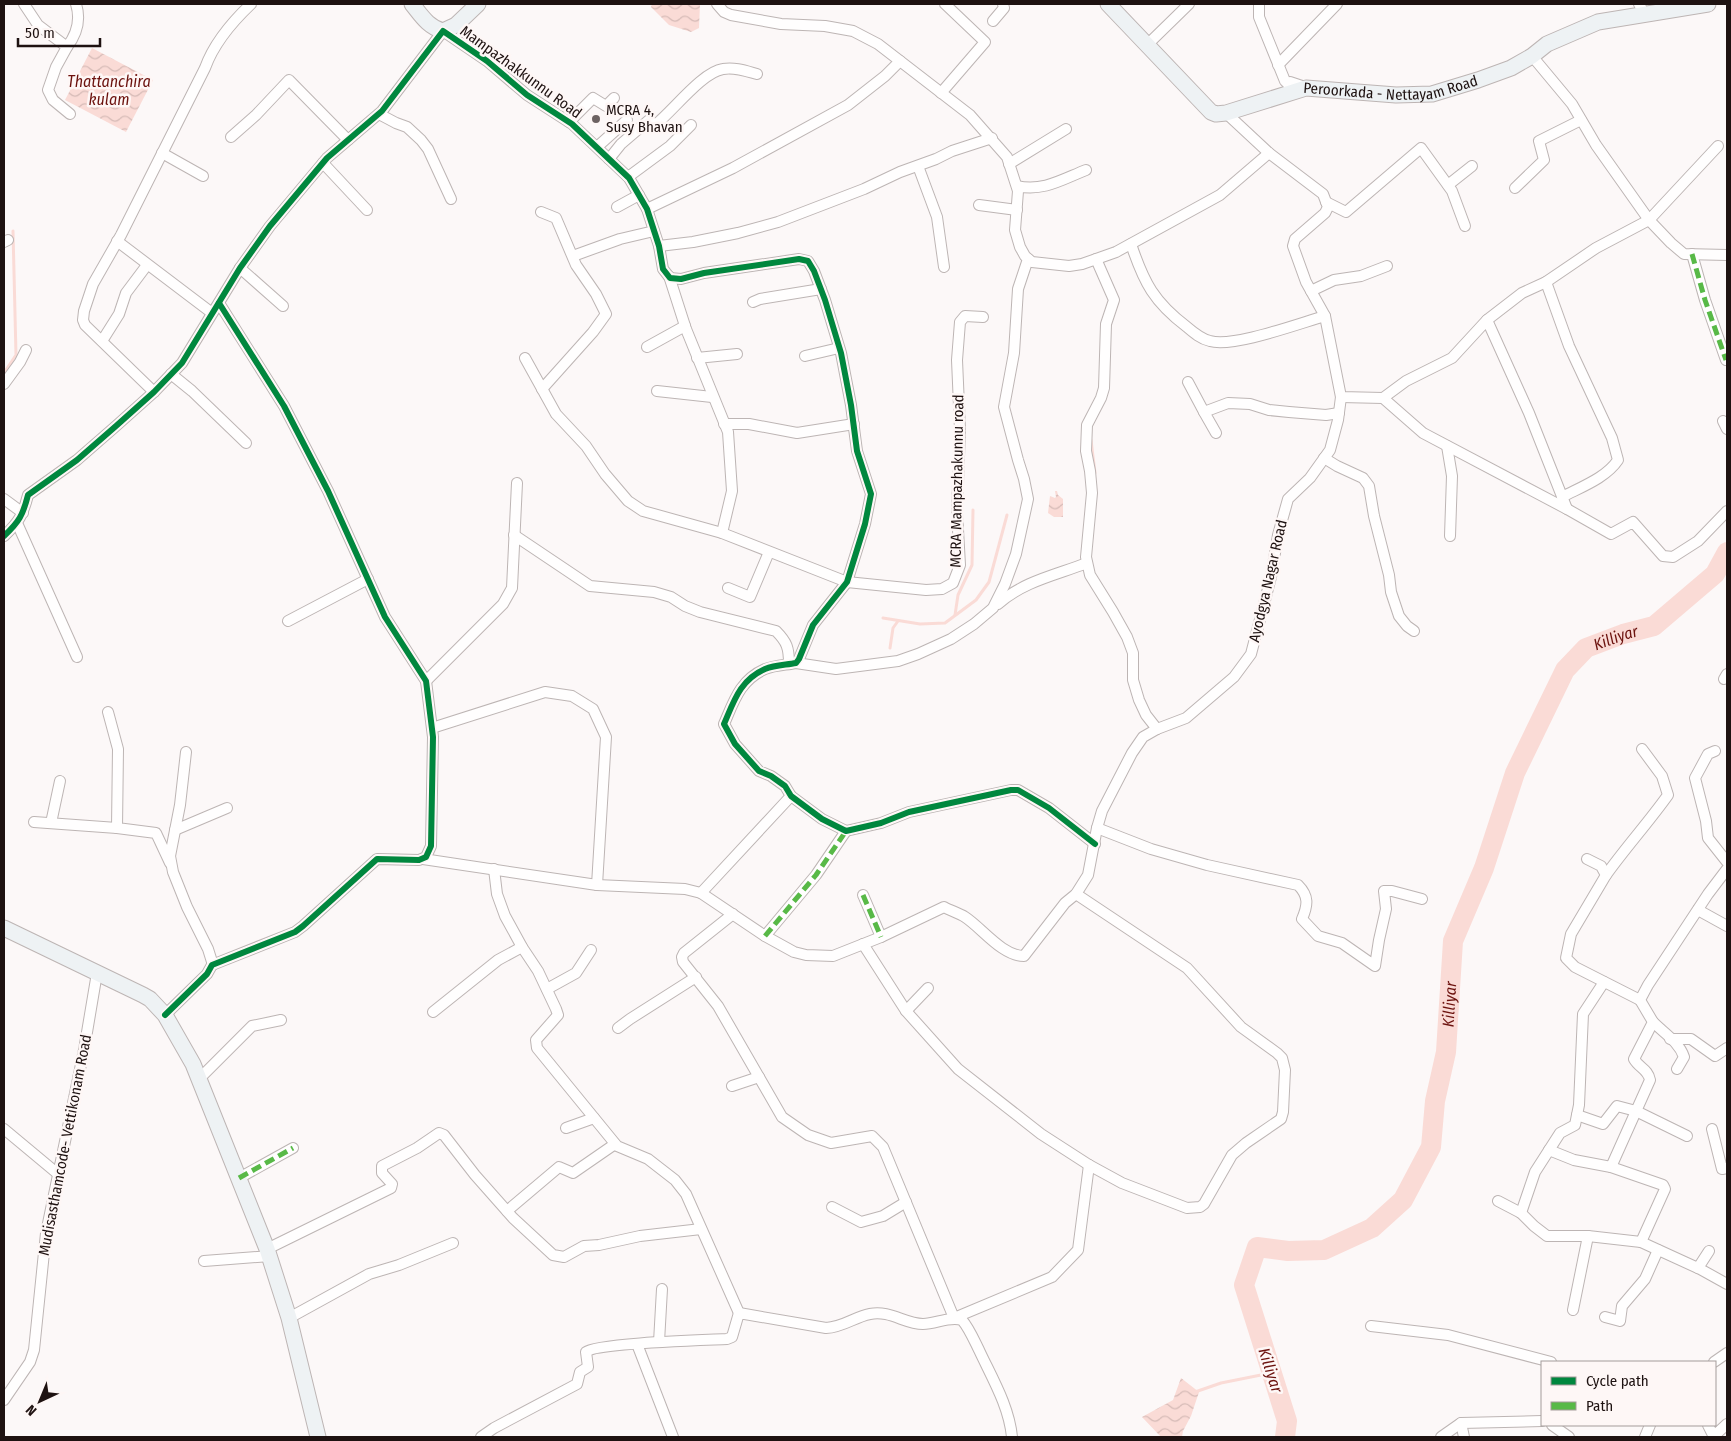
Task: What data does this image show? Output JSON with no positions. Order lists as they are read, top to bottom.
{
  "streets": {
    "street": [
      "Mampazhakkunnu Road",
      "Peroorkada - Nettayam Road",
      "MCRA Mampazhakunnu road",
      "Ayodgya Nagar Road",
      "Mudisasthamcode- Vettikonam Road"
    ]
  },
  "crossings": [
    ["Mampazhakkunnu Road", "MCRA Mampazhakunnu road"]
  ],
  "water": ["Thattanchira kulam", "Killiyar"],
  "places": ["MCRA 4, Susy Bhavan"],
  "legend": ["Cycle path", "Path"],
  "scale_bar": "50 m",
  "north": "bottom left"
}
